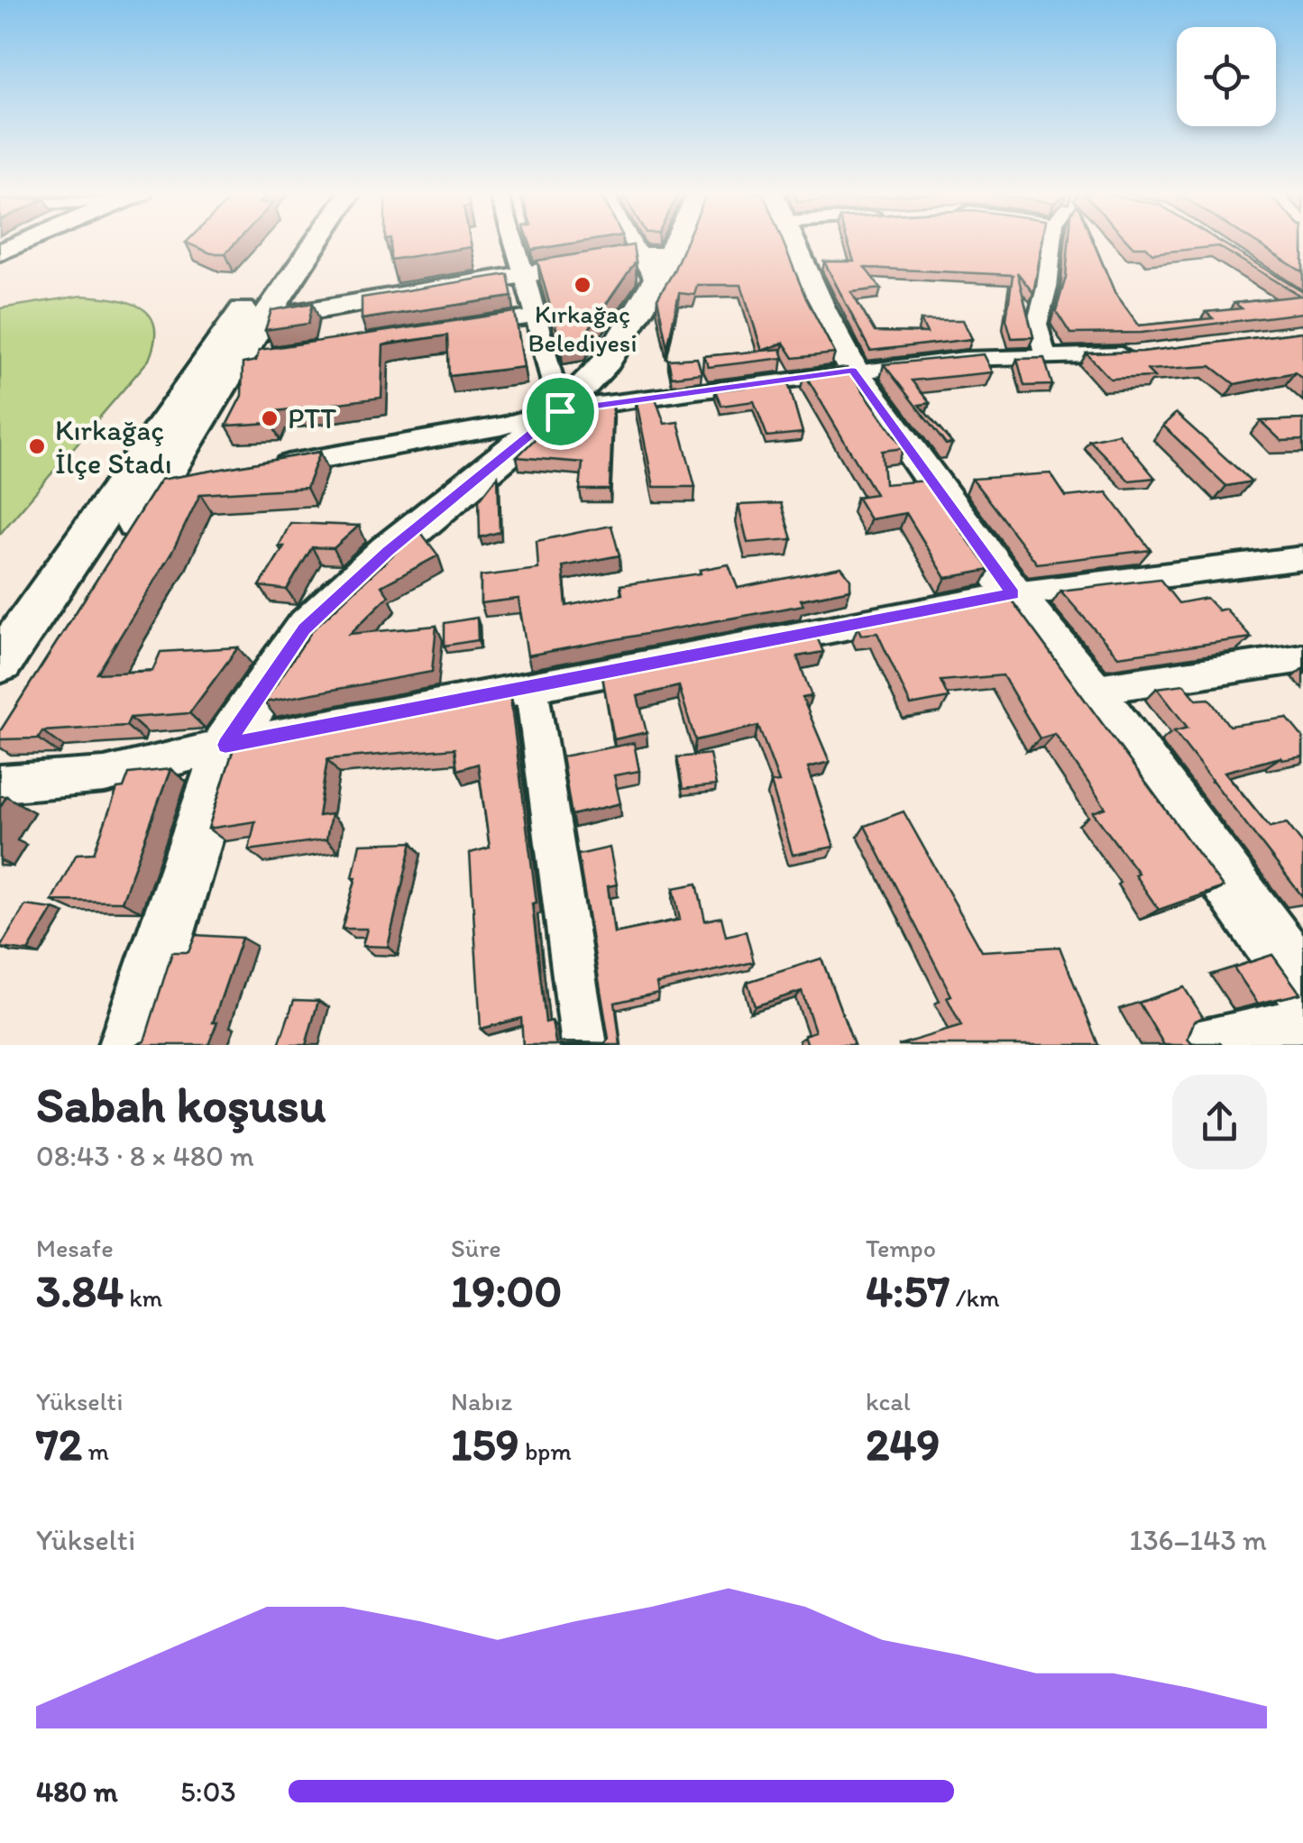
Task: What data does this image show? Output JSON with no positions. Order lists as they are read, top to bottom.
{
  "places": ["Kırkağaç Belediyesi", "PTT", "Kırkağaç İlçe Stadı"],
  "page": {
    "heading": ["Sabah koşusu", "08:43 · 8 × 480 m"],
    "stats": [
      ["Mesafe", "3.84 km"],
      ["Süre", "19:00"],
      ["Tempo", "4:57 /km"],
      ["Yükselti", "72 m"],
      ["Nabız", "159 bpm"],
      ["kcal", "249"]
    ],
    "chart": ["Yükselti", "136–143 m"],
    "list": [
      {
        "name": "480 m",
        "note": "5:03"
      }
    ]
  }
}
